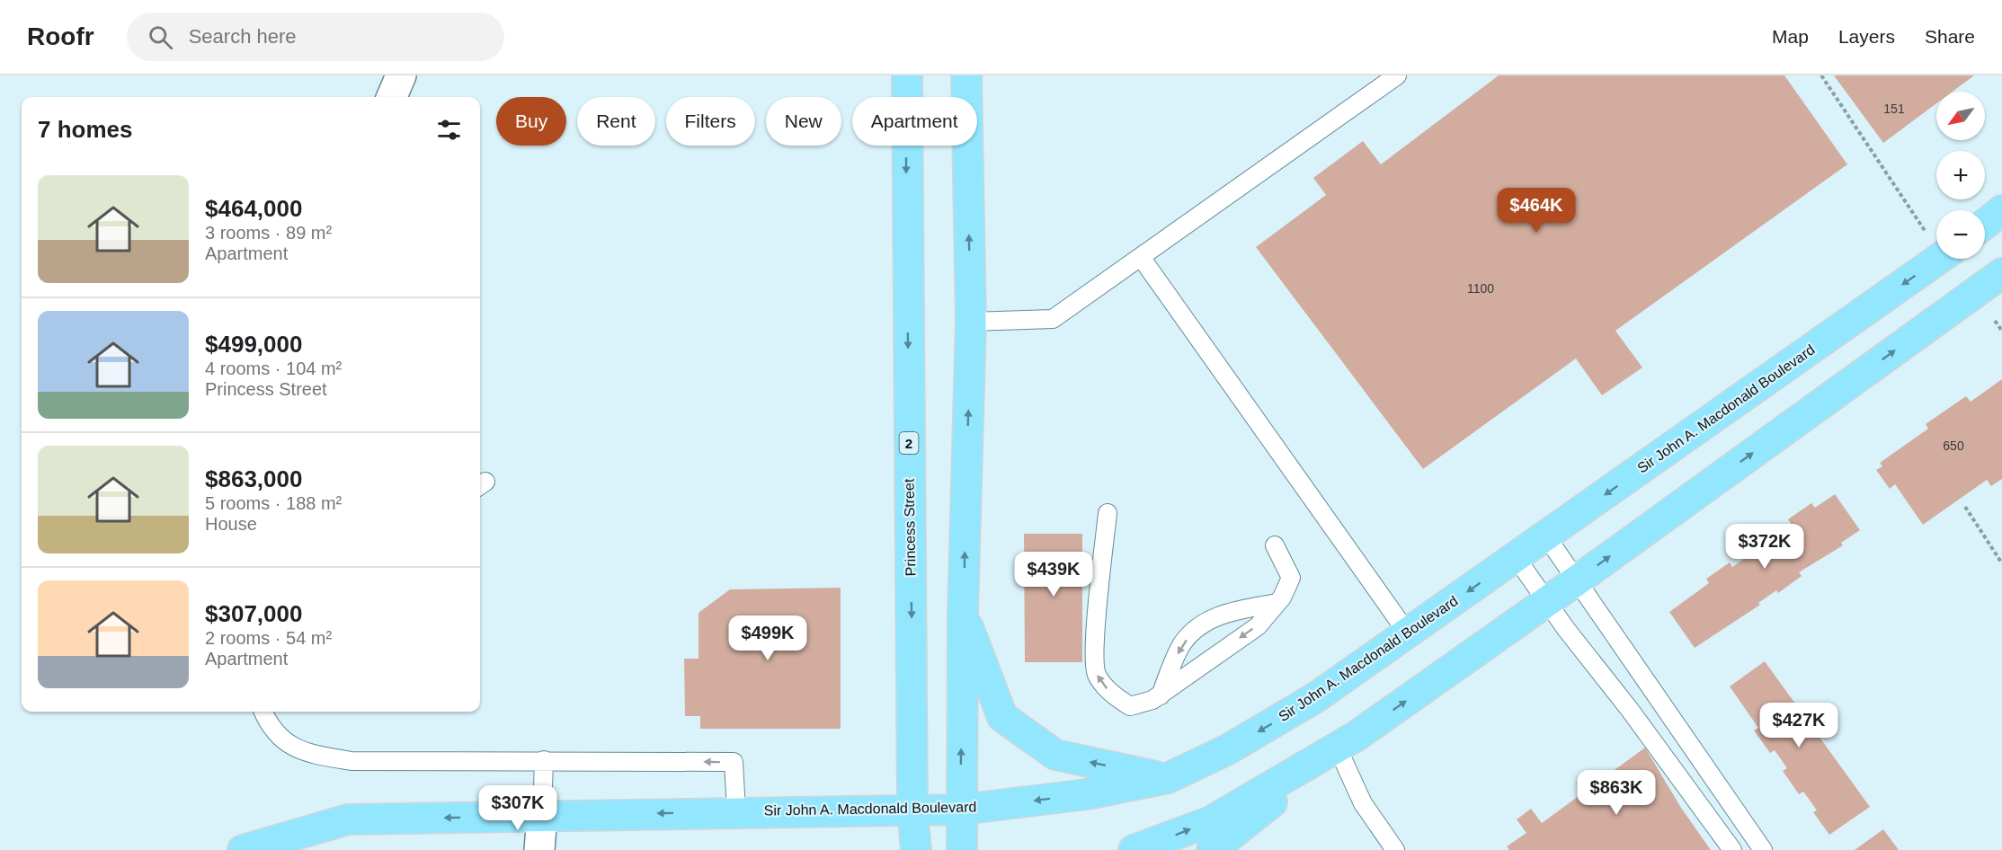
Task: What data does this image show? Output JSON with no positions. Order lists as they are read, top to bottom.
{
  "streets": {
    "main road": ["Sir John A. Macdonald Boulevard", "2", "Princess Street"]
  },
  "crossings": [
    ["Sir John A. Macdonald Boulevard", "Princess Street"]
  ],
  "house_numbers": ["151", "1100", "650"],
  "north": "bottom left",
  "page": {
    "header": "Roofr",
    "search": "Search here",
    "nav": ["Map", "Layers", "Share"],
    "map_buttons": ["+", "−"],
    "chip": [
      "Buy",
      "Rent",
      "Filters",
      "New",
      "Apartment"
    ],
    "heading": "7 homes",
    "list": [
      {
        "name": "$464,000",
        "note": "3 rooms · 89 m² · Apartment"
      },
      {
        "name": "$499,000",
        "note": "4 rooms · 104 m² · Princess Street"
      },
      {
        "name": "$863,000",
        "note": "5 rooms · 188 m² · House"
      },
      {
        "name": "$307,000",
        "note": "2 rooms · 54 m² · Apartment"
      }
    ],
    "price": [
      "$464K",
      "$372K",
      "$439K",
      "$499K",
      "$427K",
      "$863K",
      "$307K"
    ]
  }
}
